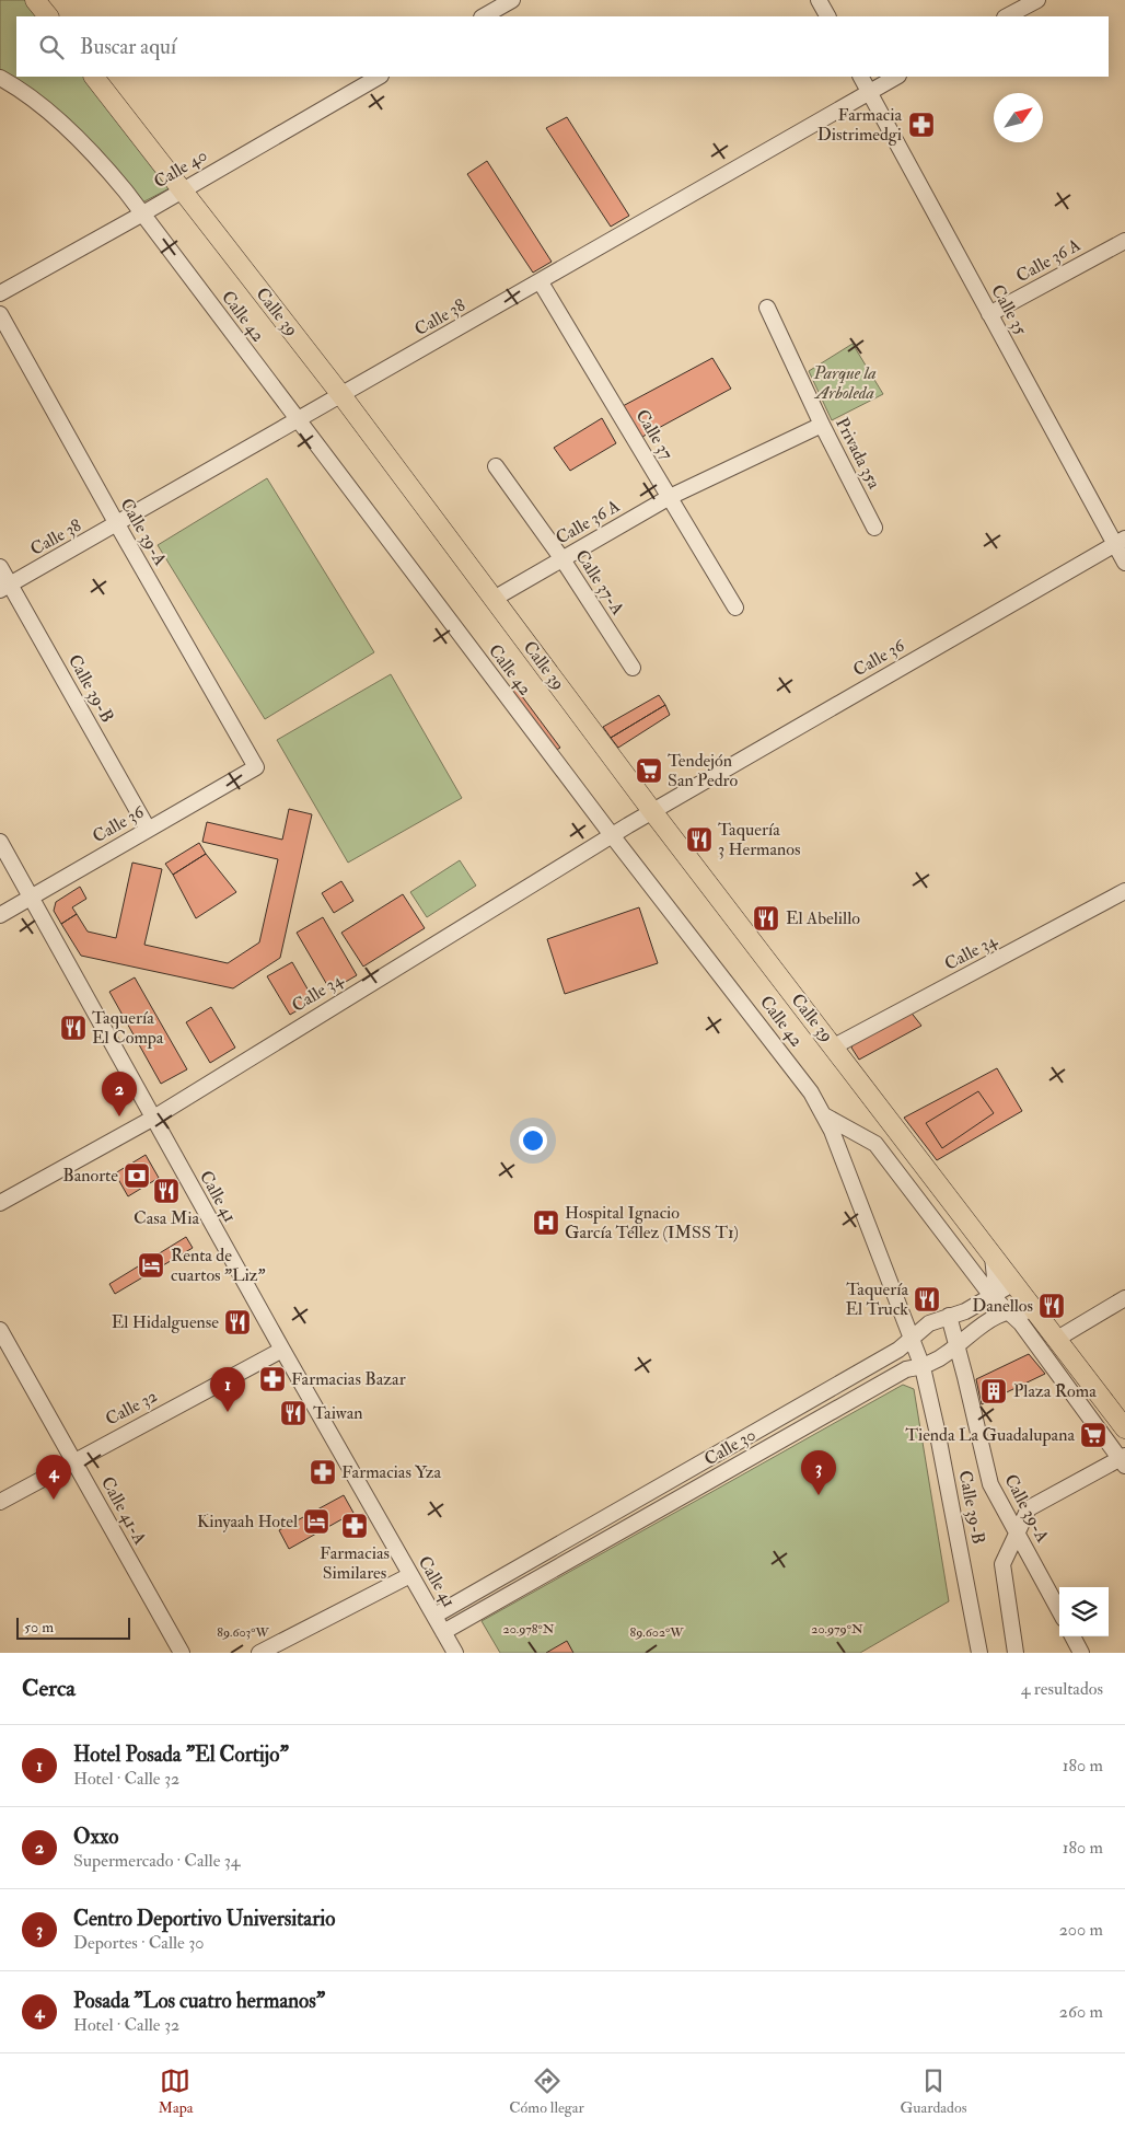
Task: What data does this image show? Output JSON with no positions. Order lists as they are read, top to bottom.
{
  "streets": {
    "main road": ["Calle 39"],
    "street": [
      "Calle 40",
      "Calle 36 A",
      "Calle 35",
      "Calle 42",
      "Calle 38",
      "Calle 37",
      "Privada 35a",
      "Calle 39-A",
      "Calle 37-A",
      "Calle 36",
      "Calle 39-B",
      "Calle 34",
      "Calle 41",
      "Calle 32",
      "Calle 30",
      "Calle 41-A"
    ]
  },
  "crossings": [
    ["Calle 40", "Calle 39"],
    ["Calle 40", "Calle 42"],
    ["Calle 36 A", "Calle 35"],
    ["Calle 36 A", "Calle 39"],
    ["Calle 36 A", "Calle 37"],
    ["Calle 36 A", "Privada 35a"],
    ["Calle 36 A", "Calle 37-A"],
    ["Calle 35", "Calle 38"],
    ["Calle 35", "Calle 36"],
    ["Calle 39", "Calle 38"],
    ["Calle 39", "Calle 36"],
    ["Calle 39", "Calle 34"],
    ["Calle 39", "Calle 30"],
    ["Calle 42", "Calle 38"],
    ["Calle 42", "Calle 39-B"],
    ["Calle 42", "Calle 34"],
    ["Calle 42", "Calle 30"],
    ["Calle 38", "Calle 37"],
    ["Calle 38", "Calle 39-A"],
    ["Calle 38", "Calle 39-B"],
    ["Calle 39-A", "Calle 36"],
    ["Calle 39-A", "Calle 30"],
    ["Calle 36", "Calle 39-B"],
    ["Calle 36", "Calle 34"],
    ["Calle 36", "Calle 41"],
    ["Calle 39-B", "Calle 30"],
    ["Calle 34", "Calle 41"],
    ["Calle 41", "Calle 32"],
    ["Calle 41", "Calle 30"],
    ["Calle 32", "Calle 41-A"]
  ],
  "parks": ["Parque la Arboleda"],
  "places": {
    "pharmacy": [
      "Farmacia Distrimedgi",
      "Farmacias Bazar",
      "Farmacias Yza",
      "Farmacias Similares"
    ],
    "supermarket": ["Tendejón San Pedro", "Tienda La Guadalupana"],
    "restaurant": [
      "Taquería 3 Hermanos",
      "El Abelillo",
      "Taquería El Compa",
      "Casa Mia",
      "Taquería El Truck",
      "Danellos",
      "El Hidalguense",
      "Taiwan"
    ],
    "bank": ["Banorte"],
    "hospital": ["Hospital Ignacio García Téllez (IMSS T1)"],
    "hotel": ["Renta de cuartos \"Liz\"", "Kinyaah Hotel"],
    "building": ["Plaza Roma"]
  },
  "scale_bar": "50 m",
  "north": "top right",
  "page": {
    "search": "Buscar aquí",
    "pins": [
      "2",
      "1",
      "3",
      "4"
    ],
    "scale": "50 m",
    "heading": ["Cerca", "4 resultados"],
    "list": [
      {
        "mark": "1",
        "name": "Hotel Posada \"El Cortijo\"",
        "note": "Hotel · Calle 32",
        "value": "180 m"
      },
      {
        "mark": "2",
        "name": "Oxxo",
        "note": "Supermercado · Calle 34",
        "value": "180 m"
      },
      {
        "mark": "3",
        "name": "Centro Deportivo Universitario",
        "note": "Deportes · Calle 30",
        "value": "200 m"
      },
      {
        "mark": "4",
        "name": "Posada \"Los cuatro hermanos\"",
        "note": "Hotel · Calle 32",
        "value": "260 m"
      }
    ],
    "nav": ["Mapa", "Cómo llegar", "Guardados"]
  },
  "coordinates": [
    "20.978°N",
    "20.979°N",
    "89.603°W",
    "89.602°W"
  ]
}
